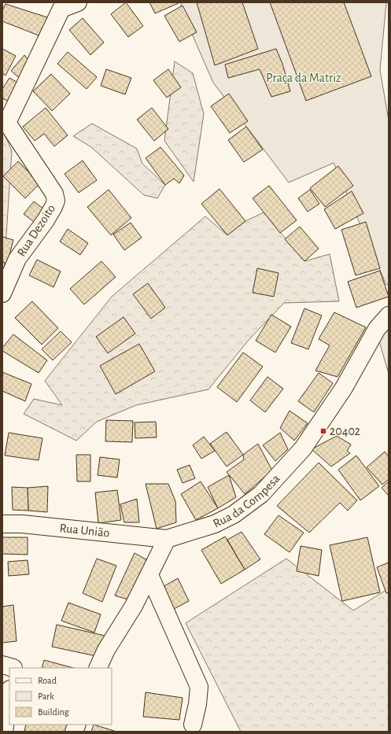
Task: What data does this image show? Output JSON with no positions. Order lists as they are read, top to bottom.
{
  "streets": {
    "street": ["Rua Dezoito", "Rua da Compesa", "Rua União"]
  },
  "crossings": [
    ["Rua da Compesa", "Rua União"]
  ],
  "parks": ["Praça da Matriz"],
  "places": {
    "transit": ["20402"]
  },
  "legend": ["Road", "Park", "Building"]
}
